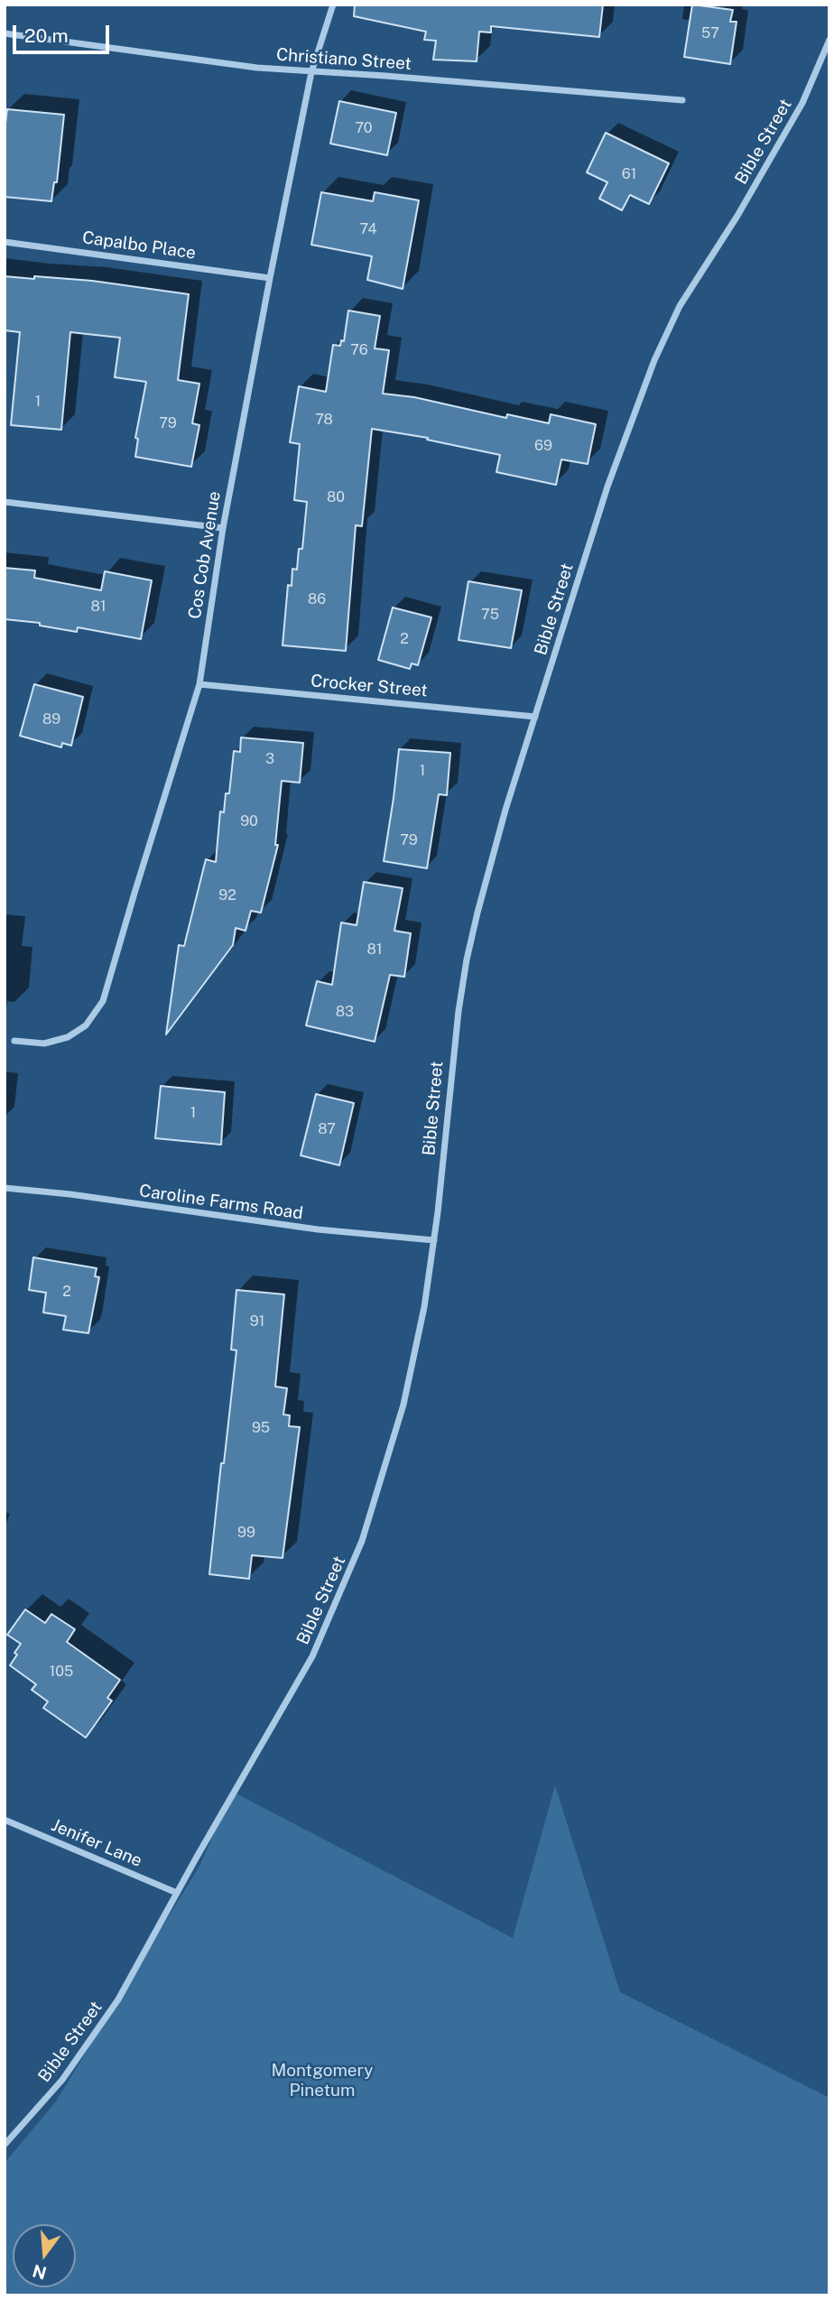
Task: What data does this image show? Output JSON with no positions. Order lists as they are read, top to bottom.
{
  "streets": {
    "street": [
      "Christiano Street",
      "Bible Street",
      "Capalbo Place",
      "Cos Cob Avenue",
      "Crocker Street",
      "Caroline Farms Road",
      "Jenifer Lane"
    ]
  },
  "crossings": [
    ["Christiano Street", "Cos Cob Avenue"],
    ["Bible Street", "Crocker Street"],
    ["Bible Street", "Caroline Farms Road"],
    ["Bible Street", "Jenifer Lane"],
    ["Capalbo Place", "Cos Cob Avenue"],
    ["Cos Cob Avenue", "Crocker Street"]
  ],
  "parks": ["Montgomery Pinetum"],
  "house_numbers": [
    "57",
    "70",
    "61",
    "74",
    "76",
    "1",
    "78",
    "79",
    "69",
    "80",
    "86",
    "81",
    "75",
    "2",
    "89",
    "3",
    "1",
    "90",
    "79",
    "92",
    "81",
    "83",
    "1",
    "87",
    "2",
    "91",
    "95",
    "99",
    "105"
  ],
  "scale_bar": "20 m",
  "north": "bottom"
}
